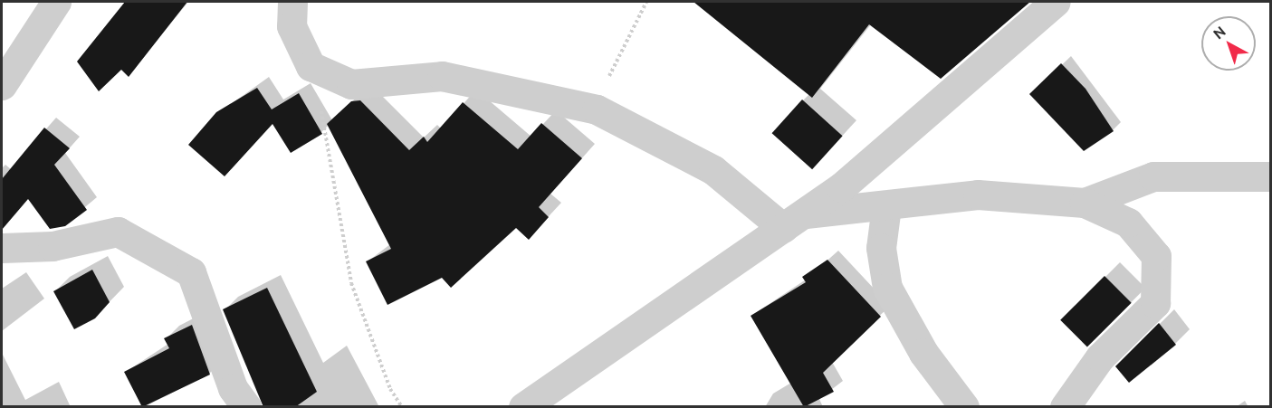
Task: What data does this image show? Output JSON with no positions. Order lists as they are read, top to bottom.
{
  "north": "top left"
}
